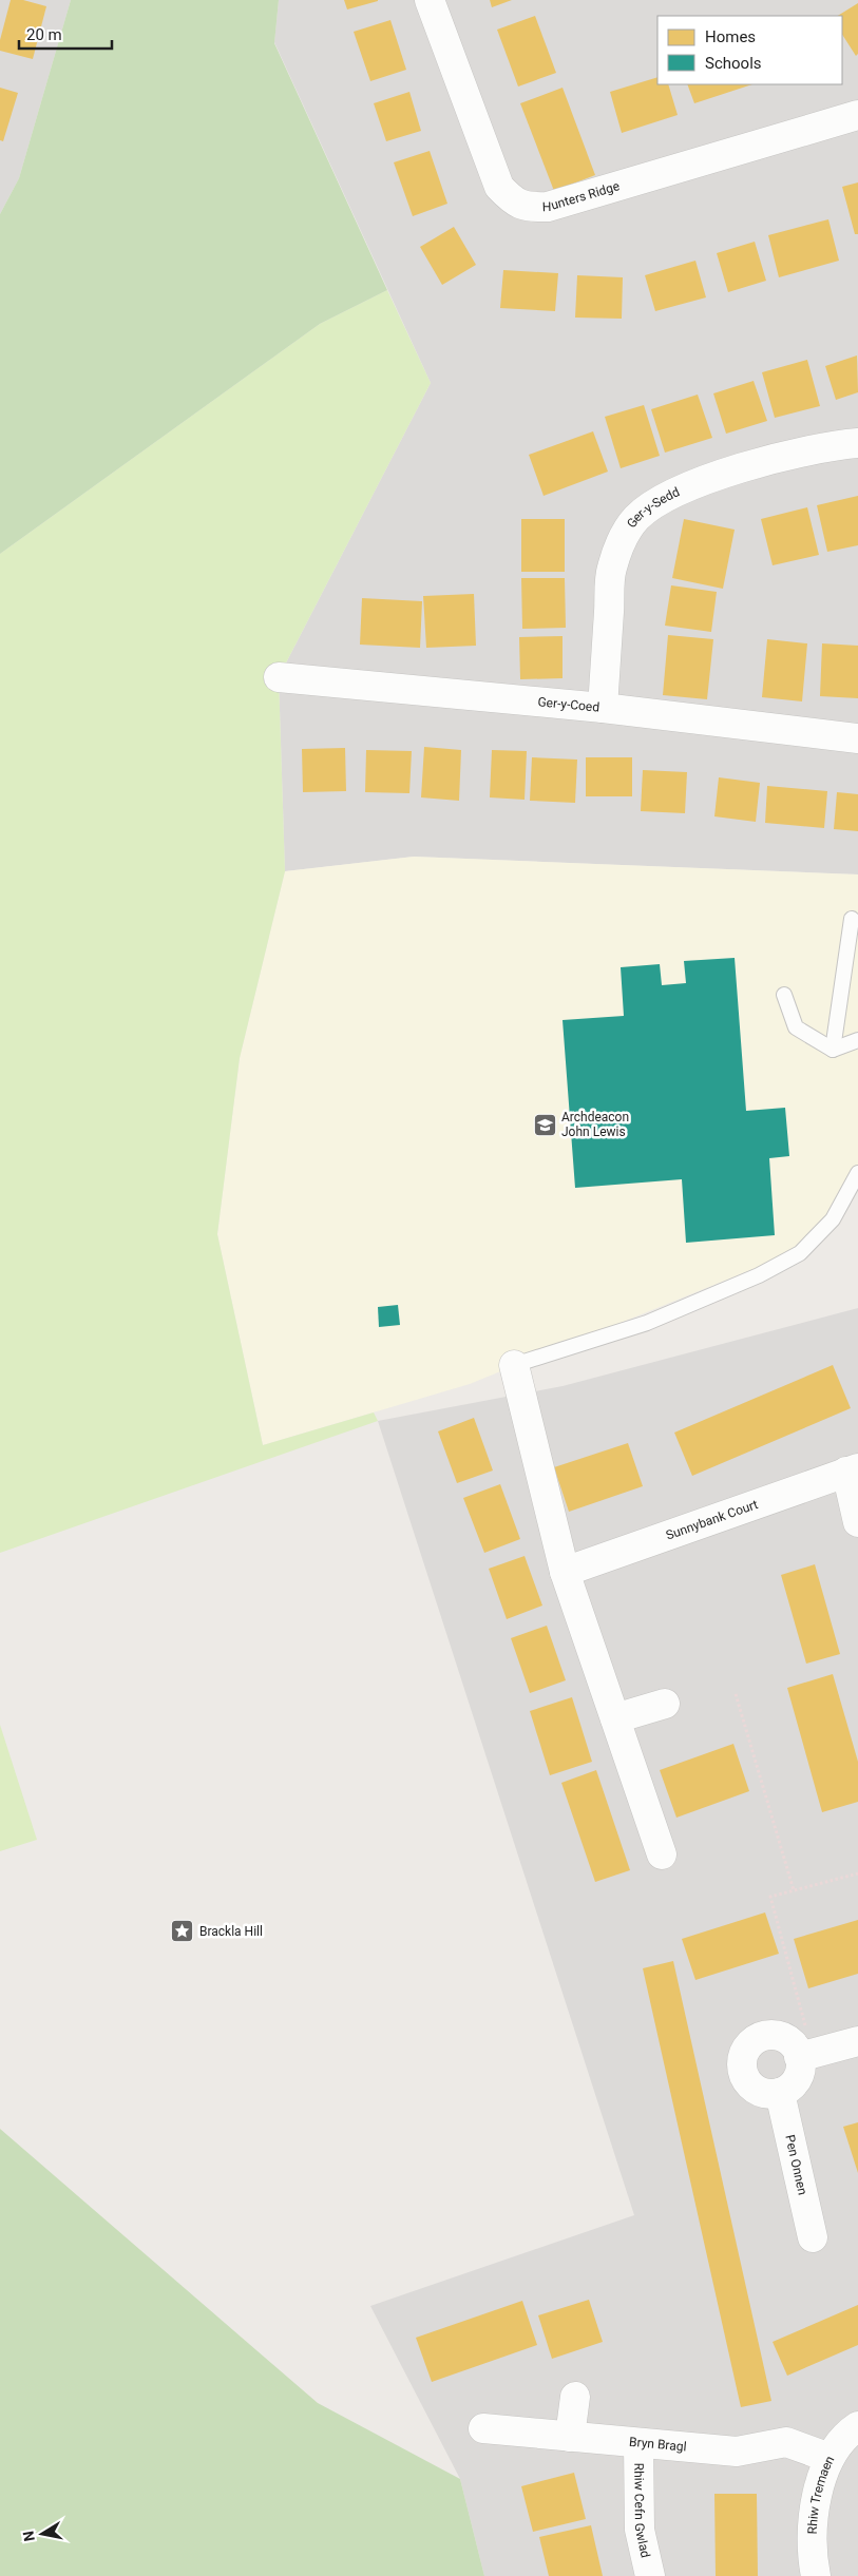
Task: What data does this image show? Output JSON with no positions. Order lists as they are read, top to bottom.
{
  "streets": {
    "street": [
      "Hunters Ridge",
      "Ger-y-Sedd",
      "Ger-y-Coed",
      "Sunnybank Court",
      "Pen Onnen",
      "Bryn Bragl",
      "Rhiw Tremaen",
      "Rhiw Cefn Gwlad"
    ]
  },
  "crossings": [
    ["Ger-y-Sedd", "Ger-y-Coed"],
    ["Bryn Bragl", "Rhiw Tremaen"],
    ["Bryn Bragl", "Rhiw Cefn Gwlad"]
  ],
  "places": {
    "school or university": ["Archdeacon John Lewis"],
    "place": ["Brackla Hill"]
  },
  "legend": ["Homes", "Schools"],
  "scale_bar": "20 m",
  "north": "left"
}
